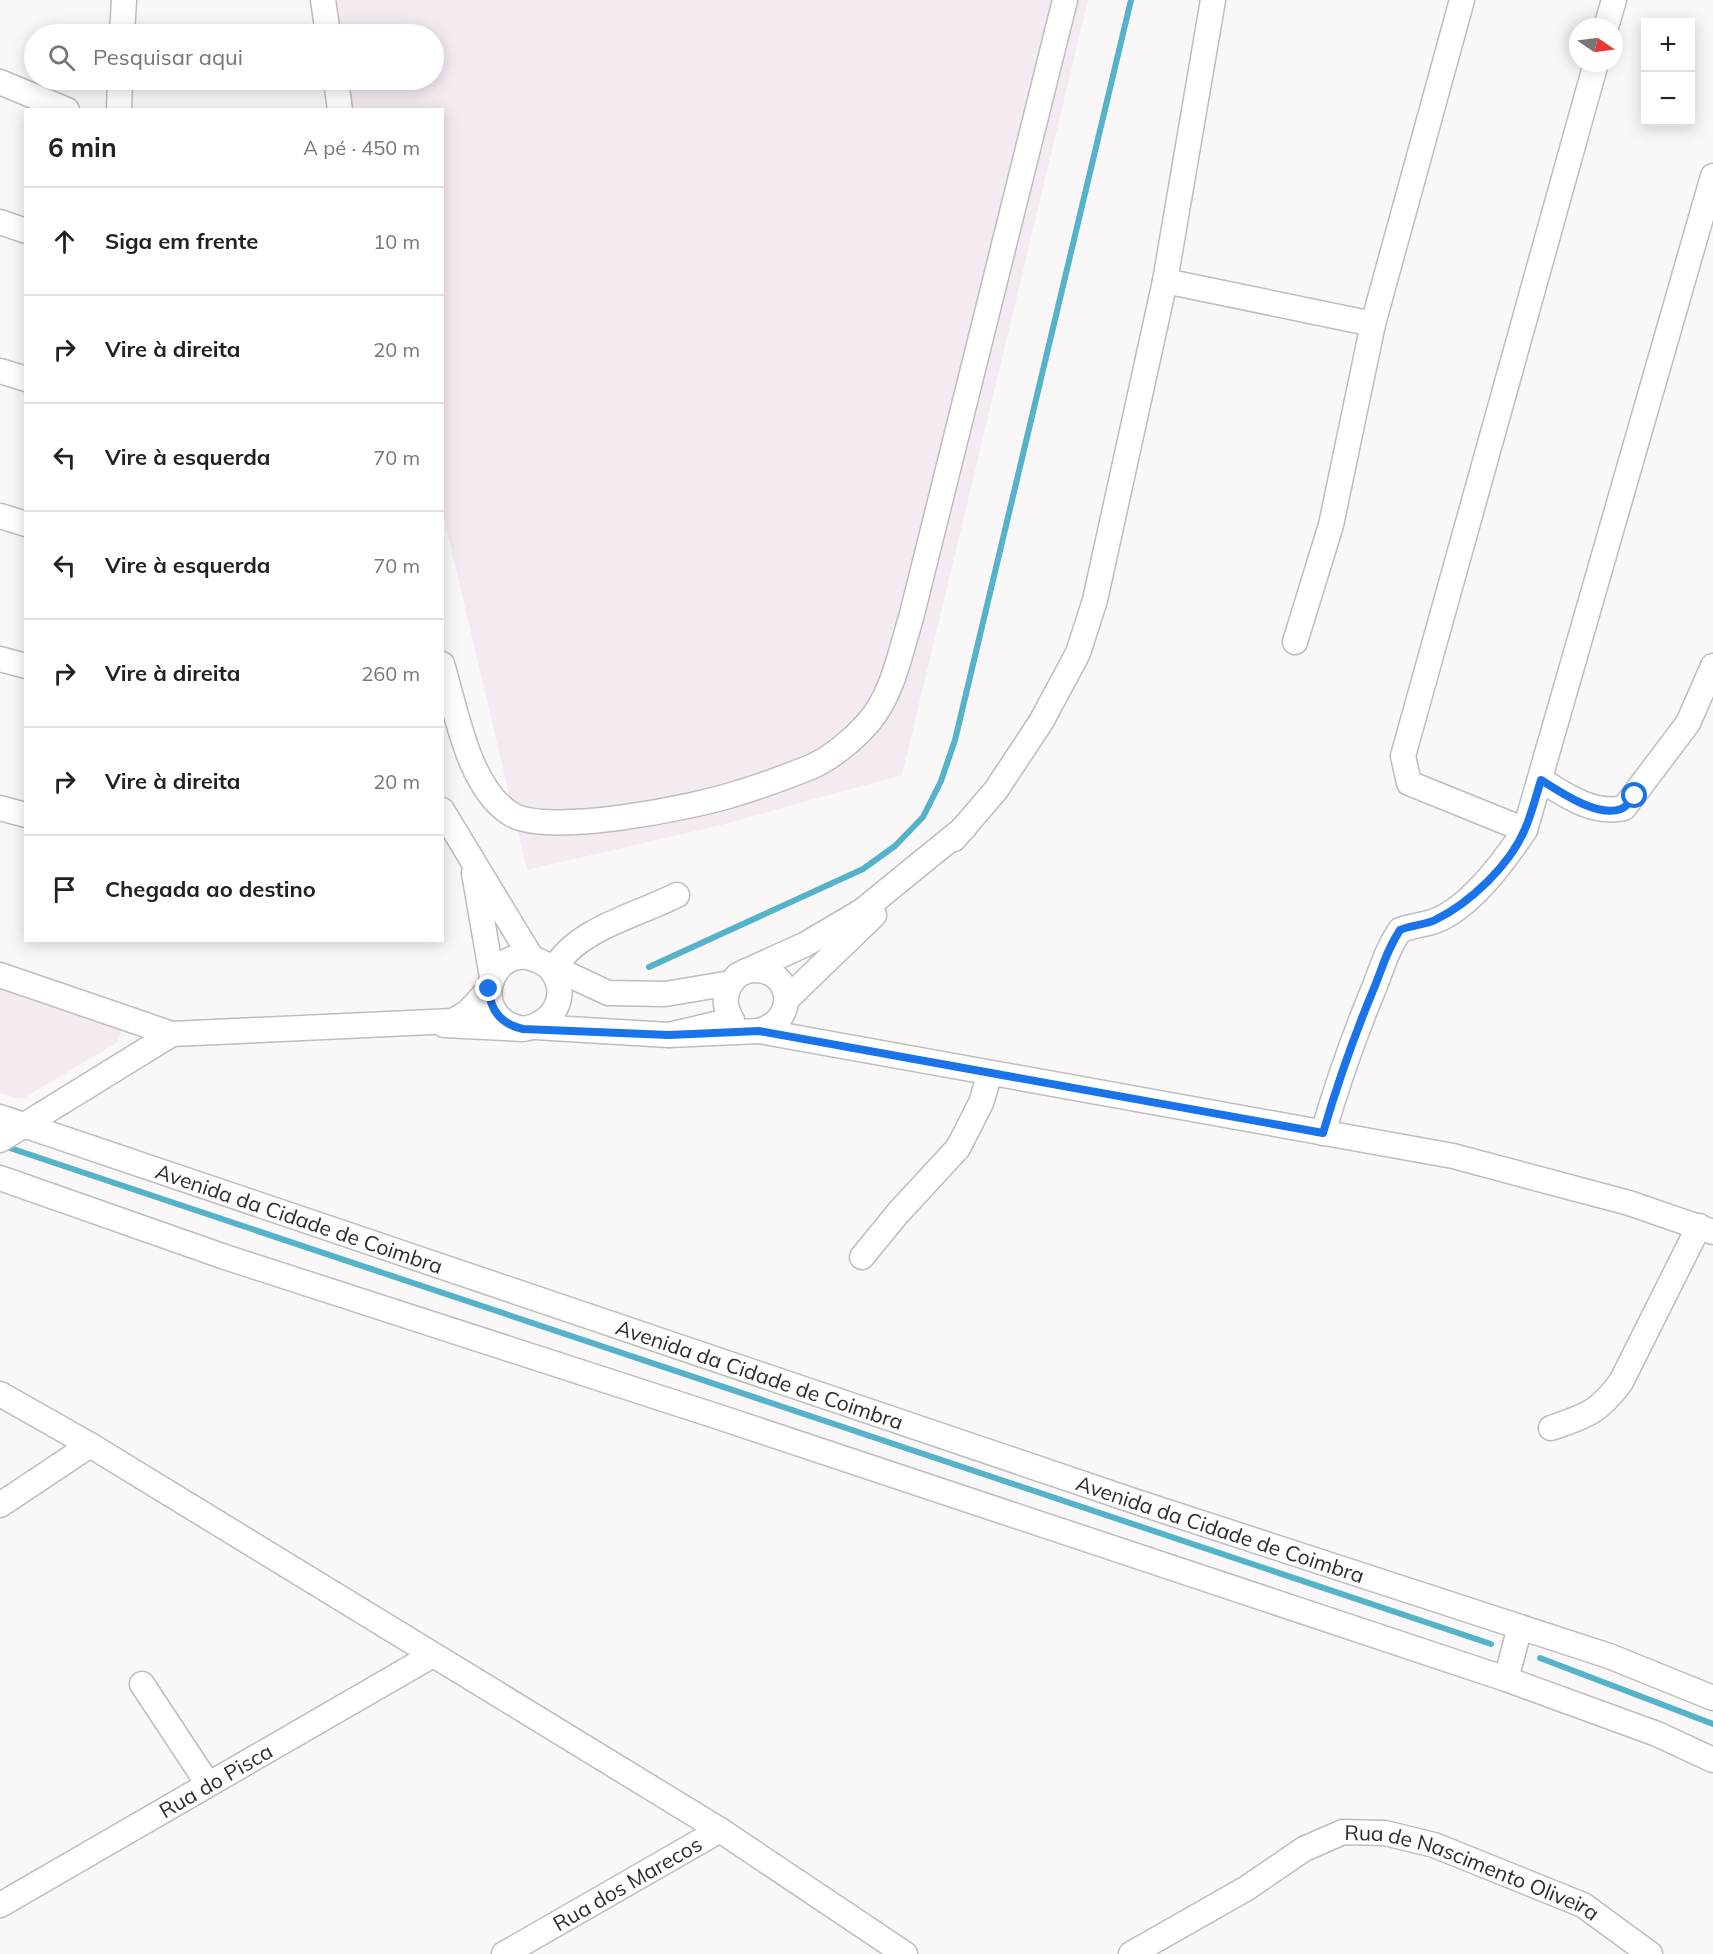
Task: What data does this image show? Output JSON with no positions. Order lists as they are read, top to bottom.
{
  "streets": {
    "street": [
      "Avenida da Cidade de Coimbra",
      "Rua do Pisca",
      "Rua de Nascimento Oliveira",
      "Rua dos Marecos"
    ]
  },
  "north": "right",
  "page": {
    "map_buttons": ["+", "−"],
    "search": "Pesquisar aqui",
    "heading": ["6 min", "A pé · 450 m"],
    "list": [
      ["Siga em frente", "10 m"],
      ["Vire à direita", "20 m"],
      ["Vire à esquerda", "70 m"],
      ["Vire à esquerda", "70 m"],
      ["Vire à direita", "260 m"],
      ["Vire à direita", "20 m"],
      "Chegada ao destino"
    ]
  }
}
